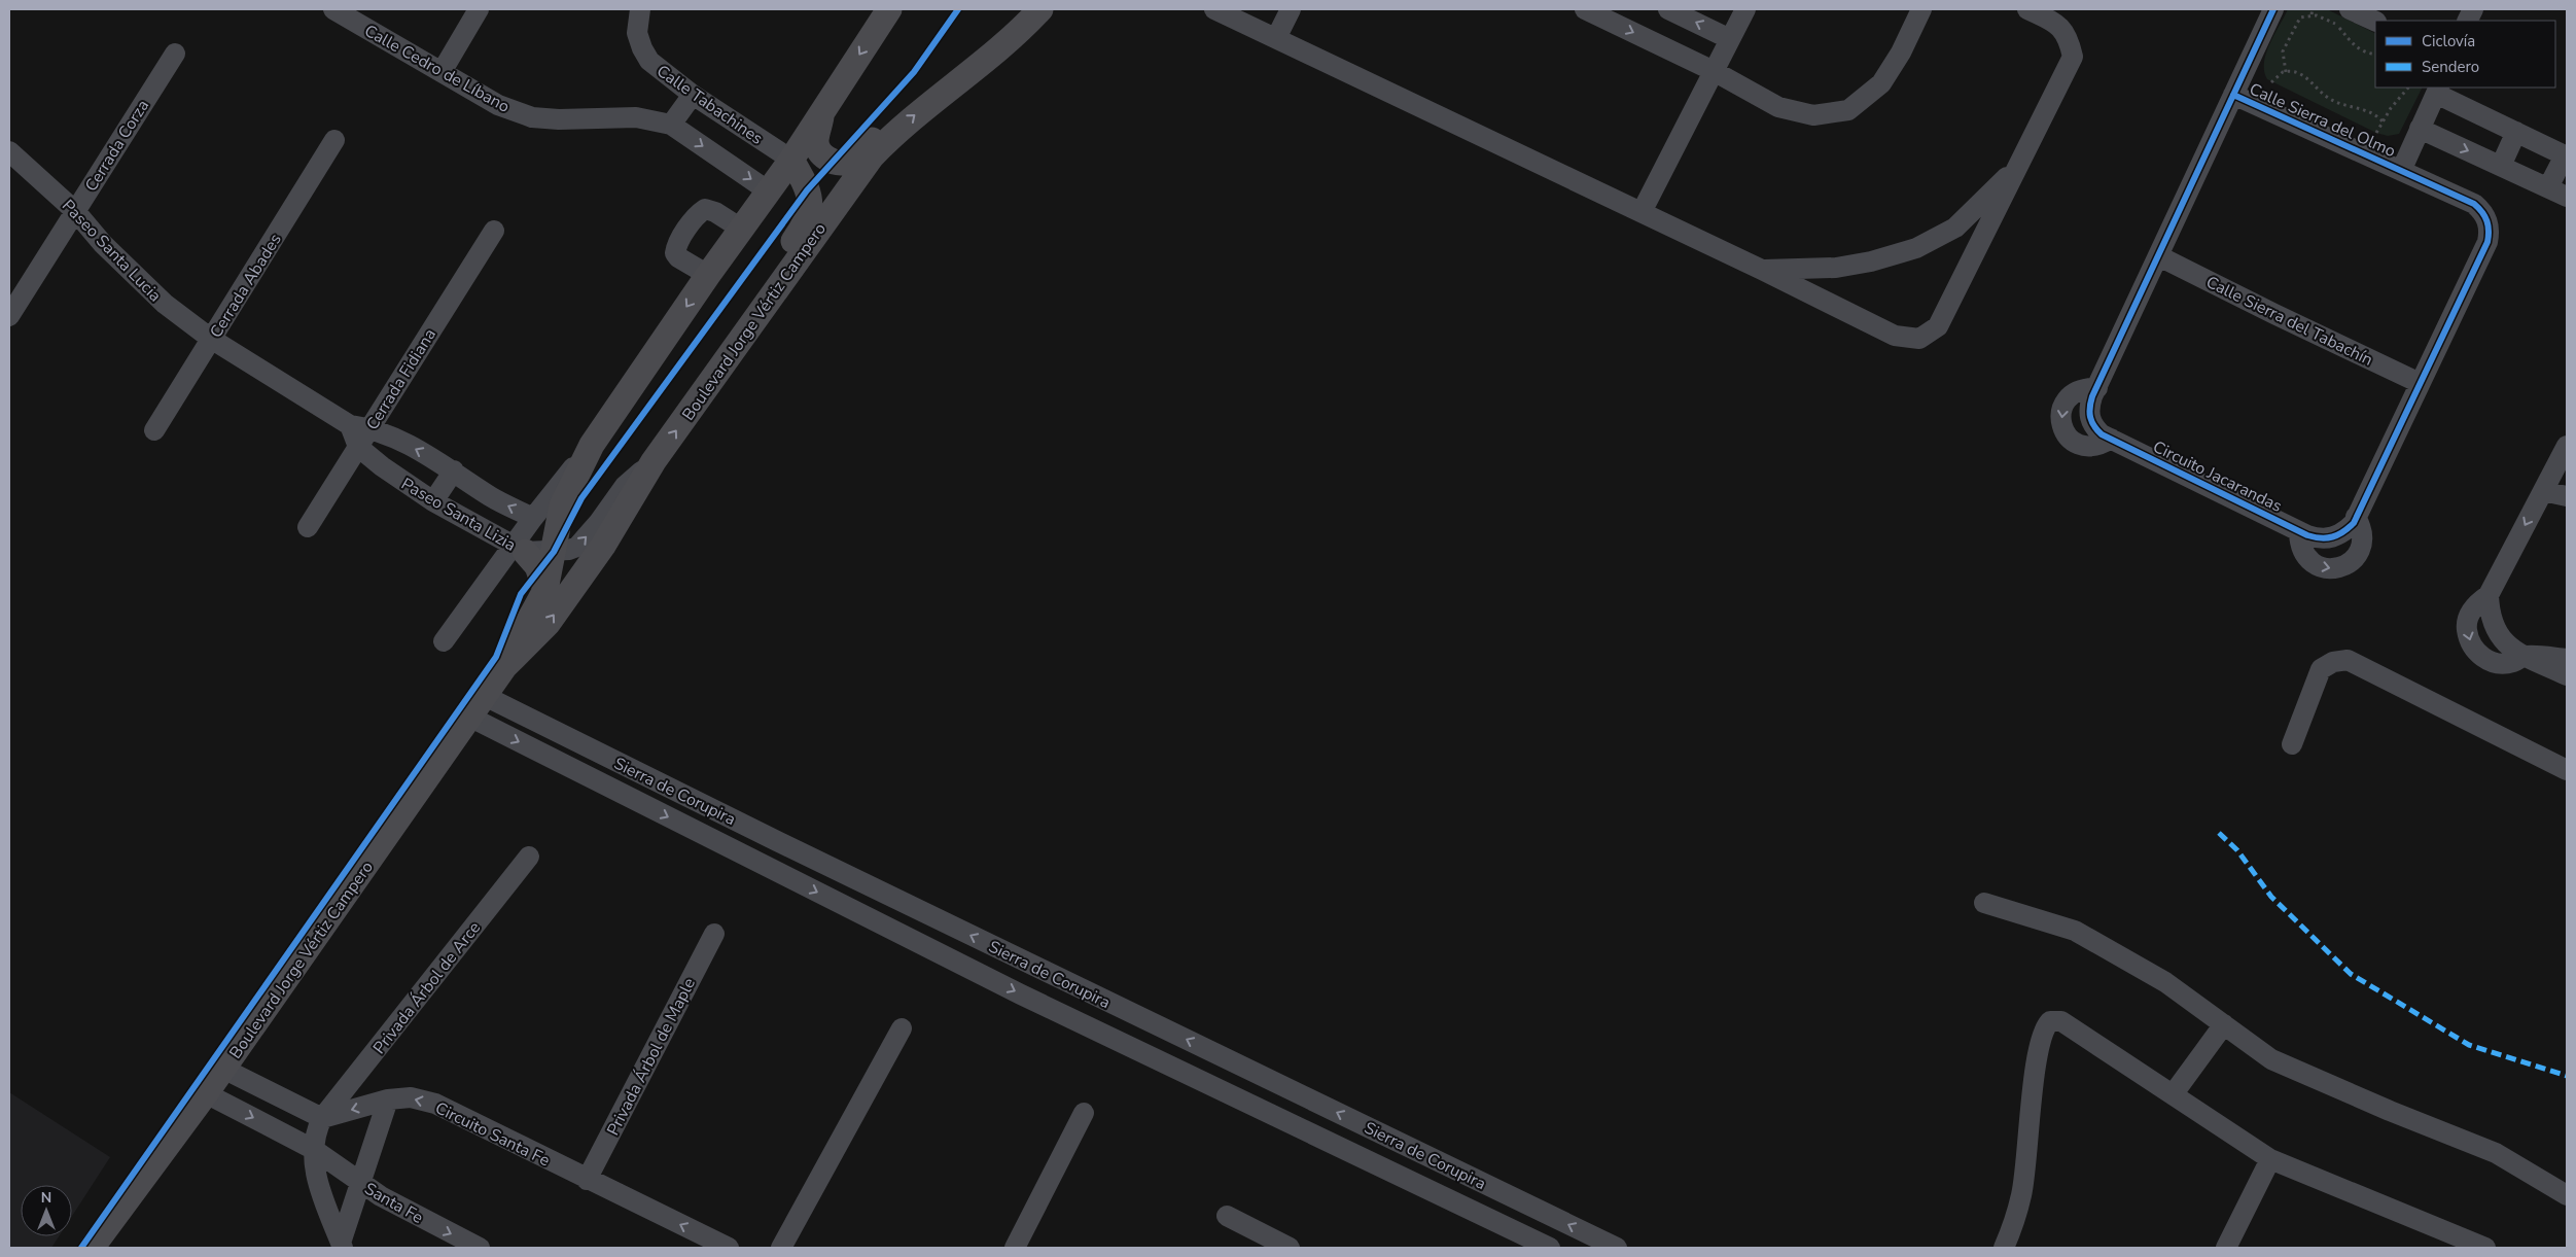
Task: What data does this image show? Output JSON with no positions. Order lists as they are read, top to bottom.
{
  "streets": {
    "main road": ["Boulevard Jorge Vértiz Campero"],
    "street": [
      "Calle Cedro de Líbano",
      "Calle Tabachines",
      "Calle Sierra del Olmo",
      "Cerrada Corza",
      "Paseo Santa Lucia",
      "Cerrada Abades",
      "Calle Sierra del Tabachín",
      "Cerrada Fidiana",
      "Circuito Jacarandas",
      "Paseo Santa Lizia",
      "Sierra de Corupira",
      "Privada Árbol de Arce",
      "Privada Árbol de Maple",
      "Circuito Santa Fe",
      "Santa Fe"
    ]
  },
  "crossings": [
    ["Calle Cedro de Líbano", "Boulevard Jorge Vértiz Campero"],
    ["Calle Tabachines", "Boulevard Jorge Vértiz Campero"],
    ["Calle Sierra del Olmo", "Circuito Jacarandas"],
    ["Cerrada Corza", "Paseo Santa Lucia"],
    ["Paseo Santa Lucia", "Cerrada Abades"],
    ["Paseo Santa Lucia", "Cerrada Fidiana"],
    ["Paseo Santa Lucia", "Paseo Santa Lizia"],
    ["Calle Sierra del Tabachín", "Circuito Jacarandas"],
    ["Boulevard Jorge Vértiz Campero", "Paseo Santa Lizia"],
    ["Boulevard Jorge Vértiz Campero", "Sierra de Corupira"],
    ["Cerrada Fidiana", "Paseo Santa Lizia"],
    ["Privada Árbol de Arce", "Circuito Santa Fe"],
    ["Privada Árbol de Maple", "Circuito Santa Fe"]
  ],
  "one_way": ["Circuito Santa Fe", "Santa Fe"],
  "legend": ["Ciclovía", "Sendero"],
  "north": "top"
}
